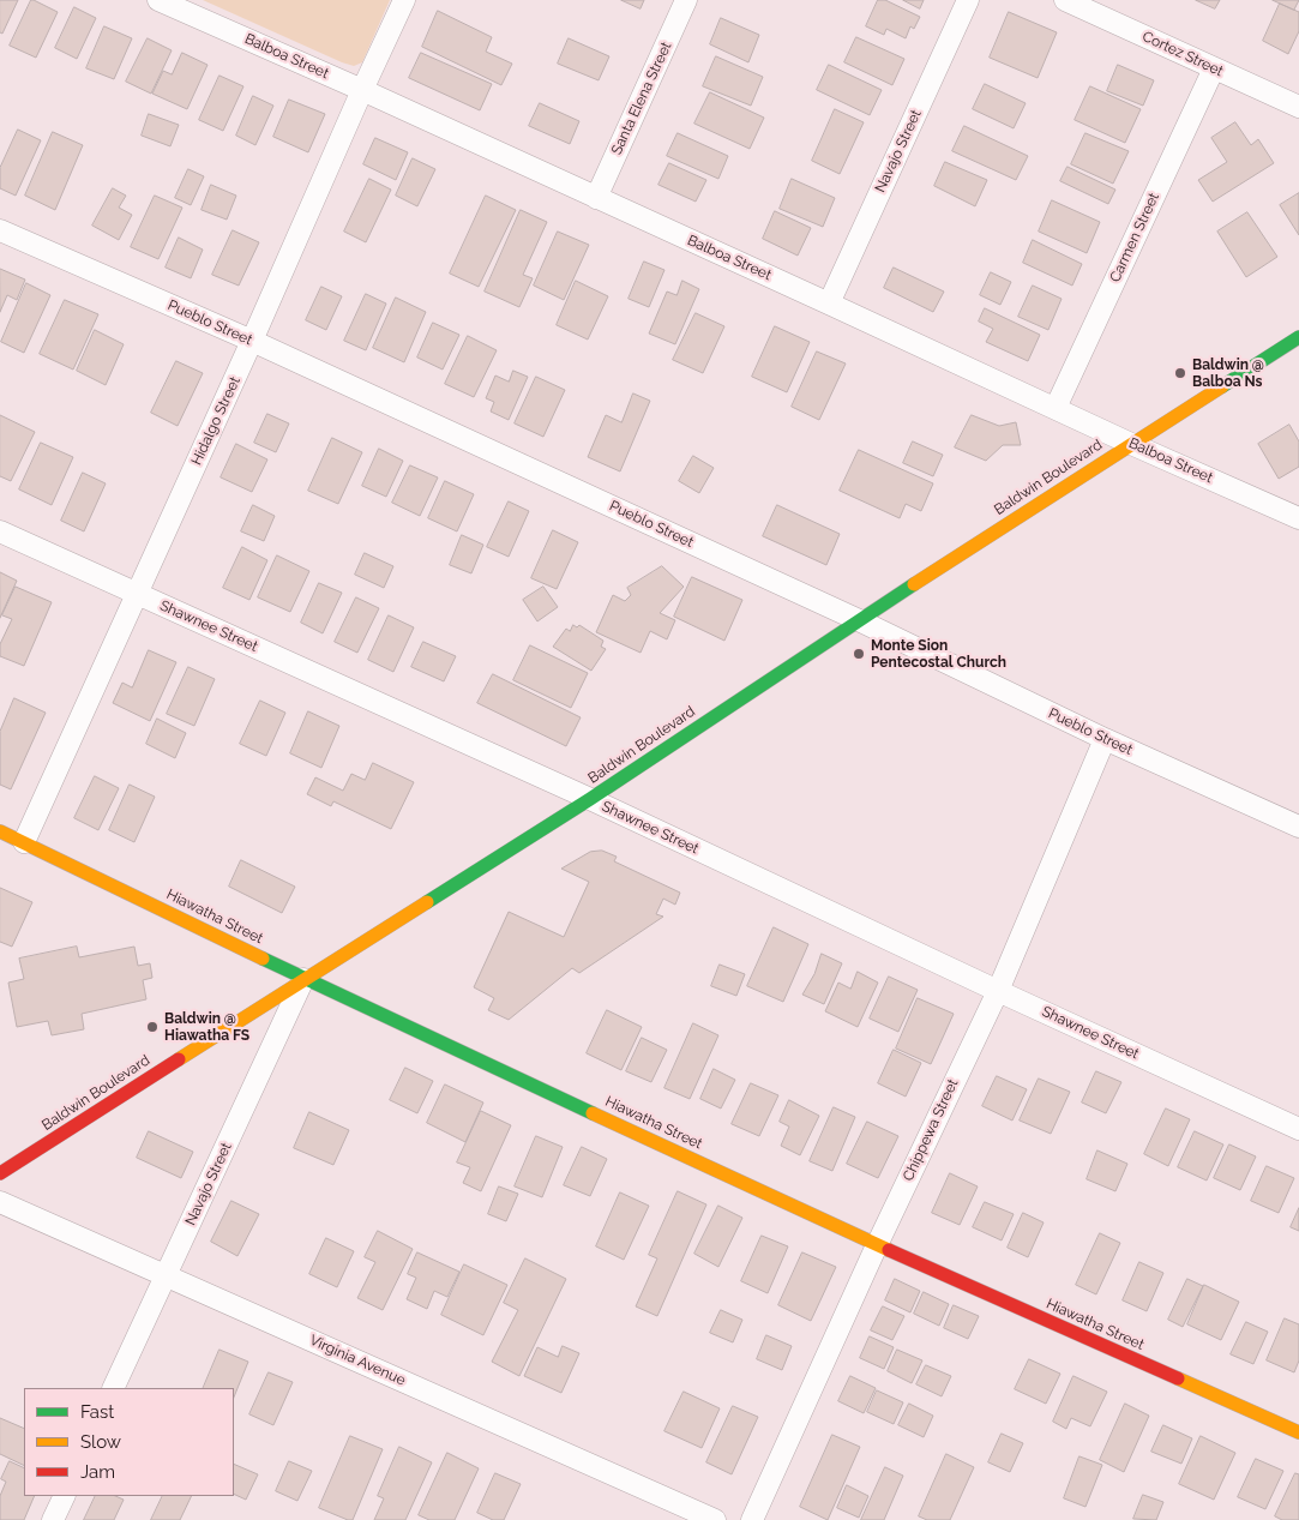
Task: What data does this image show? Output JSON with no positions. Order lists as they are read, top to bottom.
{
  "streets": {
    "main road": ["Baldwin Boulevard", "Hiawatha Street"],
    "street": [
      "Cortez Street",
      "Balboa Street",
      "Santa Elena Street",
      "Navajo Street",
      "Carmen Street",
      "Pueblo Street",
      "Hidalgo Street",
      "Shawnee Street",
      "Chippewa Street",
      "Virginia Avenue"
    ]
  },
  "crossings": [
    ["Cortez Street", "Carmen Street"],
    ["Balboa Street", "Santa Elena Street"],
    ["Balboa Street", "Navajo Street"],
    ["Balboa Street", "Carmen Street"],
    ["Balboa Street", "Hidalgo Street"],
    ["Balboa Street", "Baldwin Boulevard"],
    ["Navajo Street", "Baldwin Boulevard"],
    ["Navajo Street", "Hiawatha Street"],
    ["Navajo Street", "Virginia Avenue"],
    ["Pueblo Street", "Hidalgo Street"],
    ["Pueblo Street", "Baldwin Boulevard"],
    ["Pueblo Street", "Chippewa Street"],
    ["Hidalgo Street", "Shawnee Street"],
    ["Hidalgo Street", "Hiawatha Street"],
    ["Baldwin Boulevard", "Shawnee Street"],
    ["Baldwin Boulevard", "Hiawatha Street"],
    ["Shawnee Street", "Chippewa Street"],
    ["Hiawatha Street", "Chippewa Street"]
  ],
  "places": ["Baldwin @ Balboa Ns", "Monte Sion Pentecostal Church", "Baldwin @ Hiawatha FS"],
  "legend": ["Fast", "Slow", "Jam"]
}
